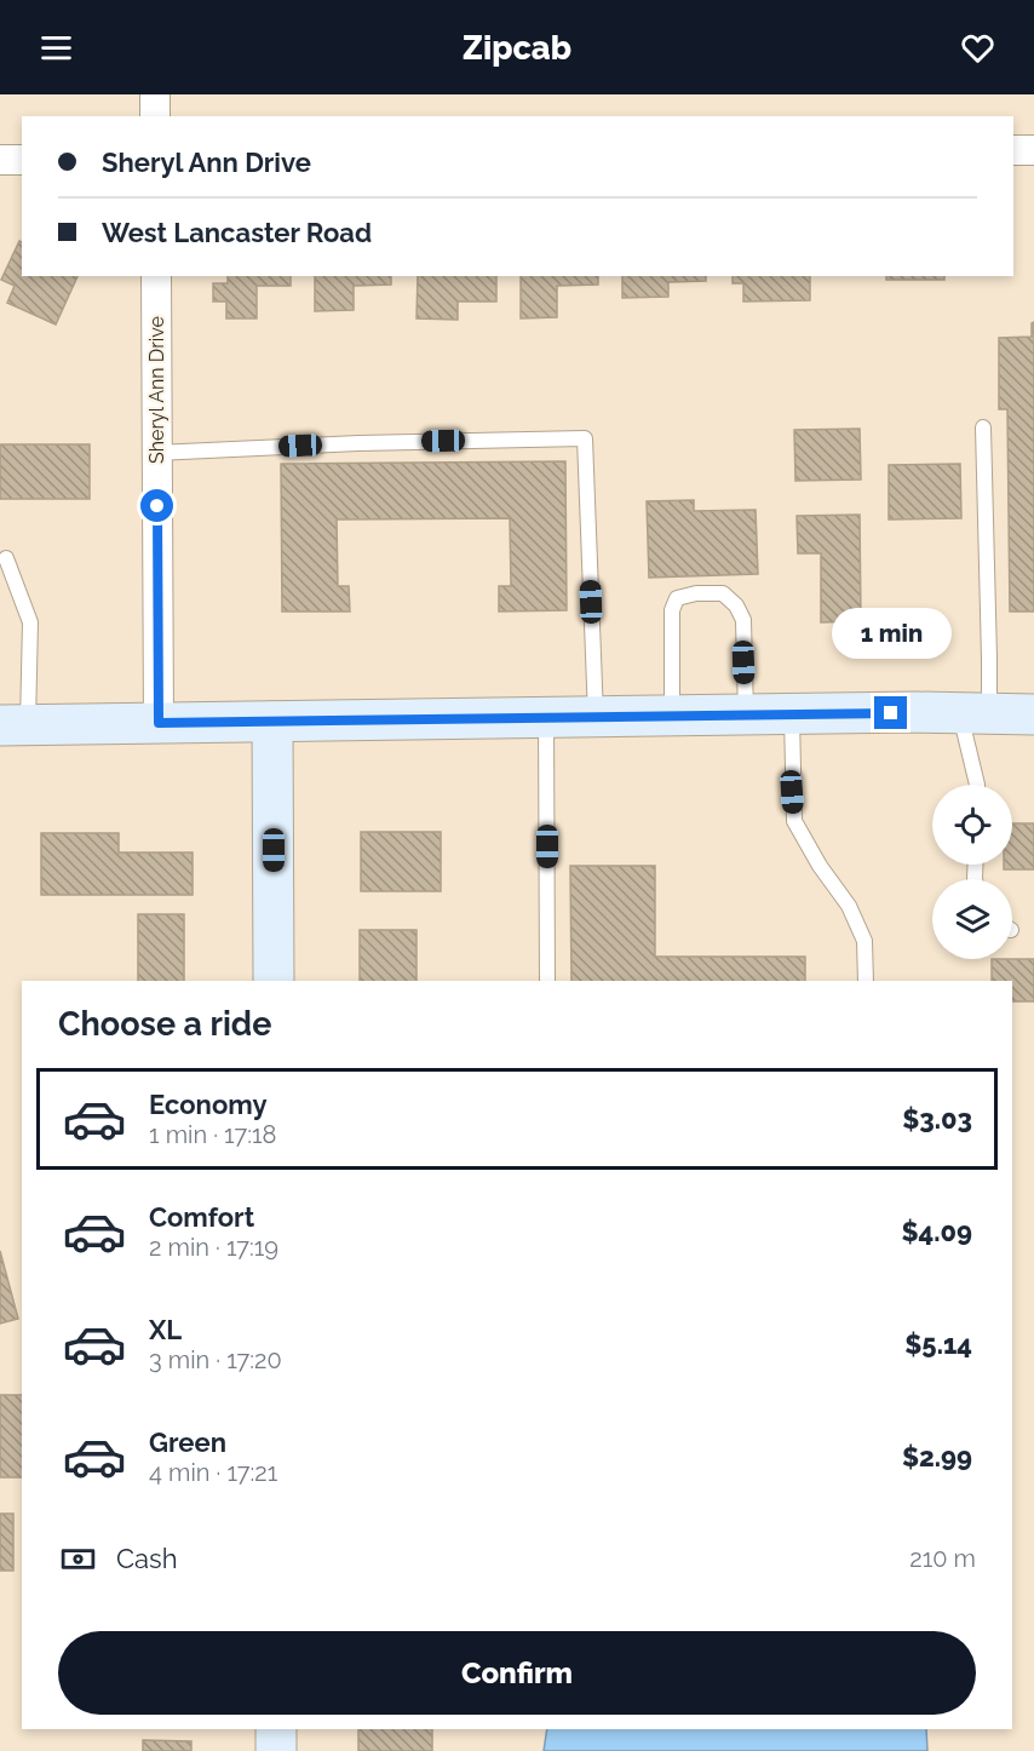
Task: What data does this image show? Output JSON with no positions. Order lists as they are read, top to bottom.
{
  "streets": {
    "street": ["Sheryl Ann Drive"]
  },
  "page": {
    "header": "Zipcab",
    "banner": ["Sheryl Ann Drive", "West Lancaster Road"],
    "bubble": "1 min",
    "heading": "Choose a ride",
    "list": [
      {
        "name": "Economy",
        "note": "1 min · 17:18",
        "value": "$3.03"
      },
      {
        "name": "Comfort",
        "note": "2 min · 17:19",
        "value": "$4.09"
      },
      {
        "name": "XL",
        "note": "3 min · 17:20",
        "value": "$5.14"
      },
      {
        "name": "Green",
        "note": "4 min · 17:21",
        "value": "$2.99"
      }
    ],
    "pay": ["Cash", "210 m"],
    "buttons": "Confirm"
  }
}
